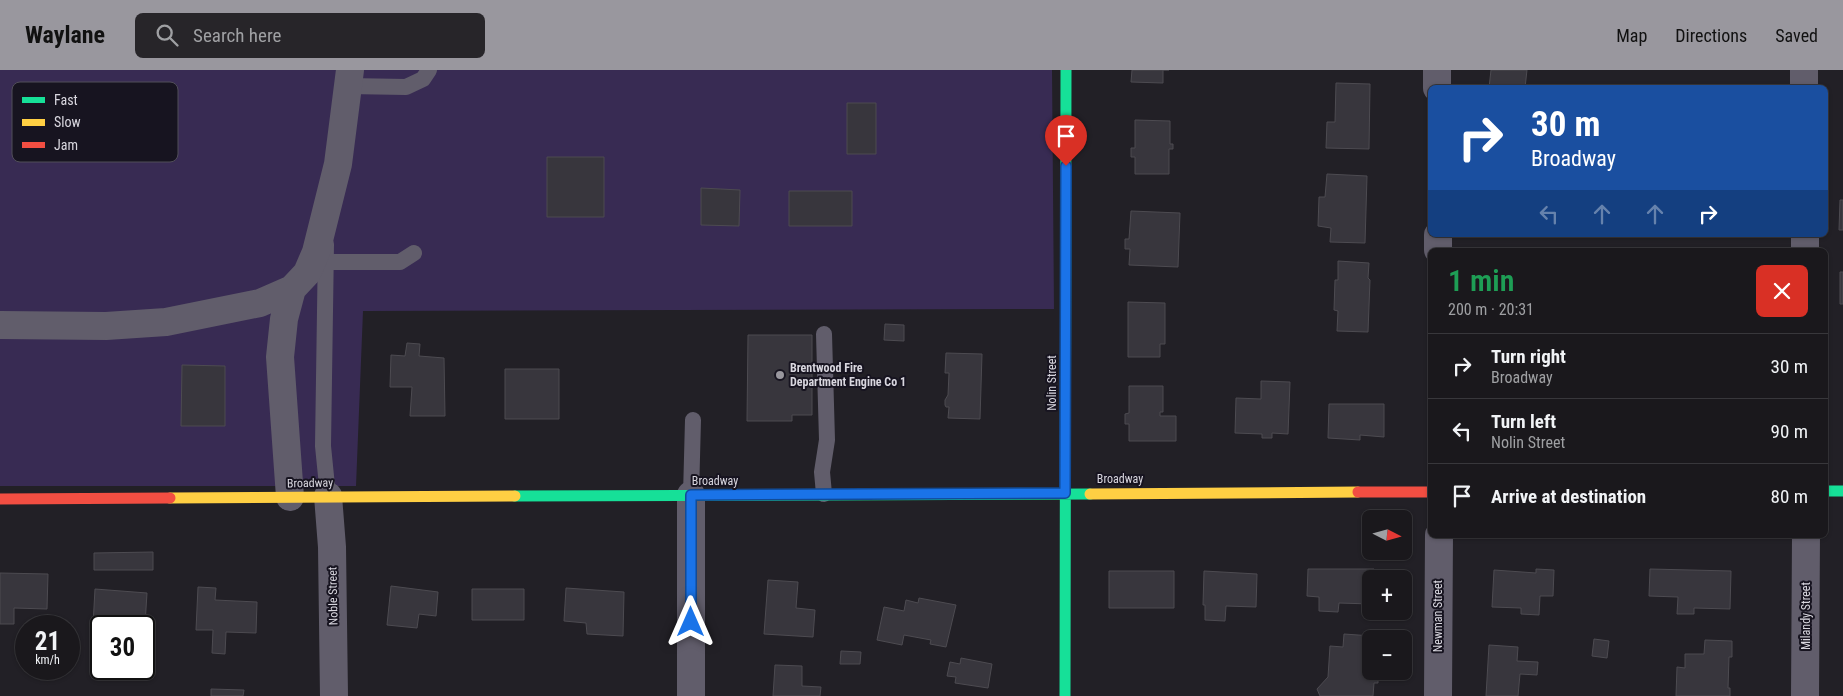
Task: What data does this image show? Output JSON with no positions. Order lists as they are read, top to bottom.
{
  "streets": {
    "street": [
      "Nolin Street",
      "Broadway",
      "Noble Street",
      "Newman Street",
      "Milandy Street"
    ]
  },
  "crossings": [
    ["Nolin Street", "Broadway"],
    ["Broadway", "Noble Street"]
  ],
  "places": ["Brentwood Fire Department Engine Co 1"],
  "legend": ["Fast", "Slow", "Jam"],
  "north": "right",
  "page": {
    "header": "Waylane",
    "search": "Search here",
    "nav": ["Map", "Directions", "Saved"],
    "turn": ["30 m", "Broadway"],
    "heading": ["1 min", "200 m · 20:31"],
    "list": [
      {
        "name": "Turn right",
        "note": "Broadway",
        "value": "30 m"
      },
      {
        "name": "Turn left",
        "note": "Nolin Street",
        "value": "90 m"
      },
      {
        "name": "Arrive at destination",
        "value": "80 m"
      }
    ],
    "map_buttons": ["+", "−"],
    "speed": "21 km/h",
    "limit": "30"
  }
}
